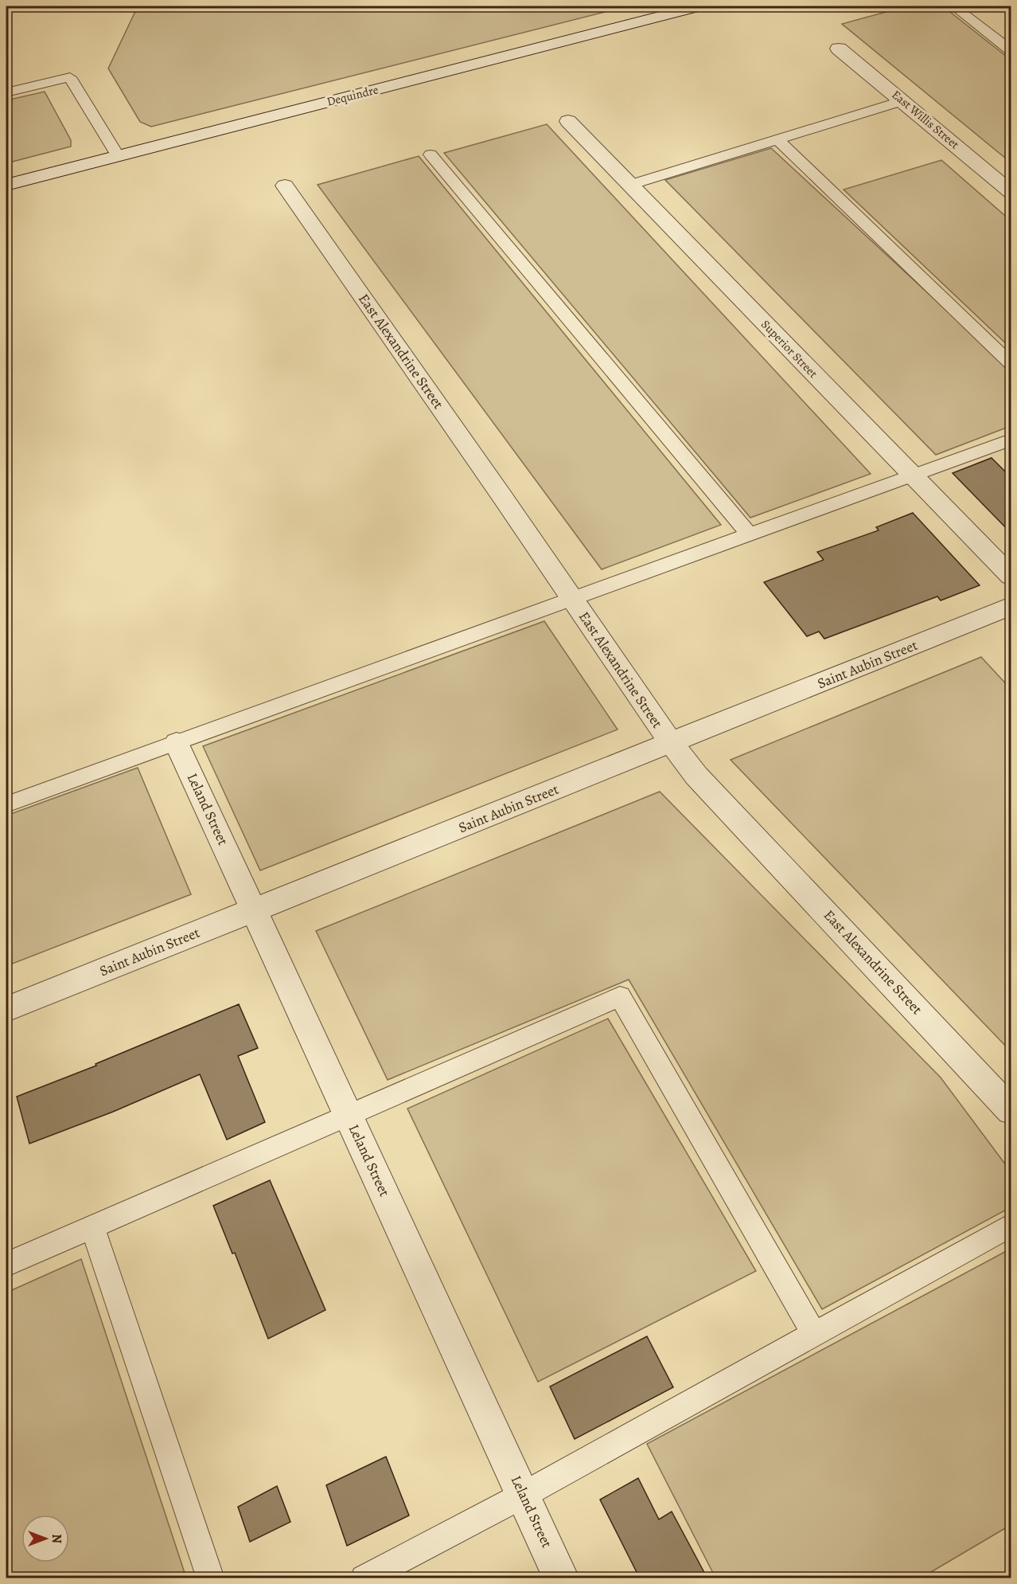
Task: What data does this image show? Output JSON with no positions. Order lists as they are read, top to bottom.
{
  "streets": {
    "street": [
      "Dequindre",
      "East Willis Street",
      "Superior Street",
      "East Alexandrine Street",
      "Saint Aubin Street",
      "Leland Street"
    ]
  },
  "crossings": [
    ["East Alexandrine Street", "Saint Aubin Street"],
    ["Saint Aubin Street", "Leland Street"]
  ],
  "north": "right"
}
